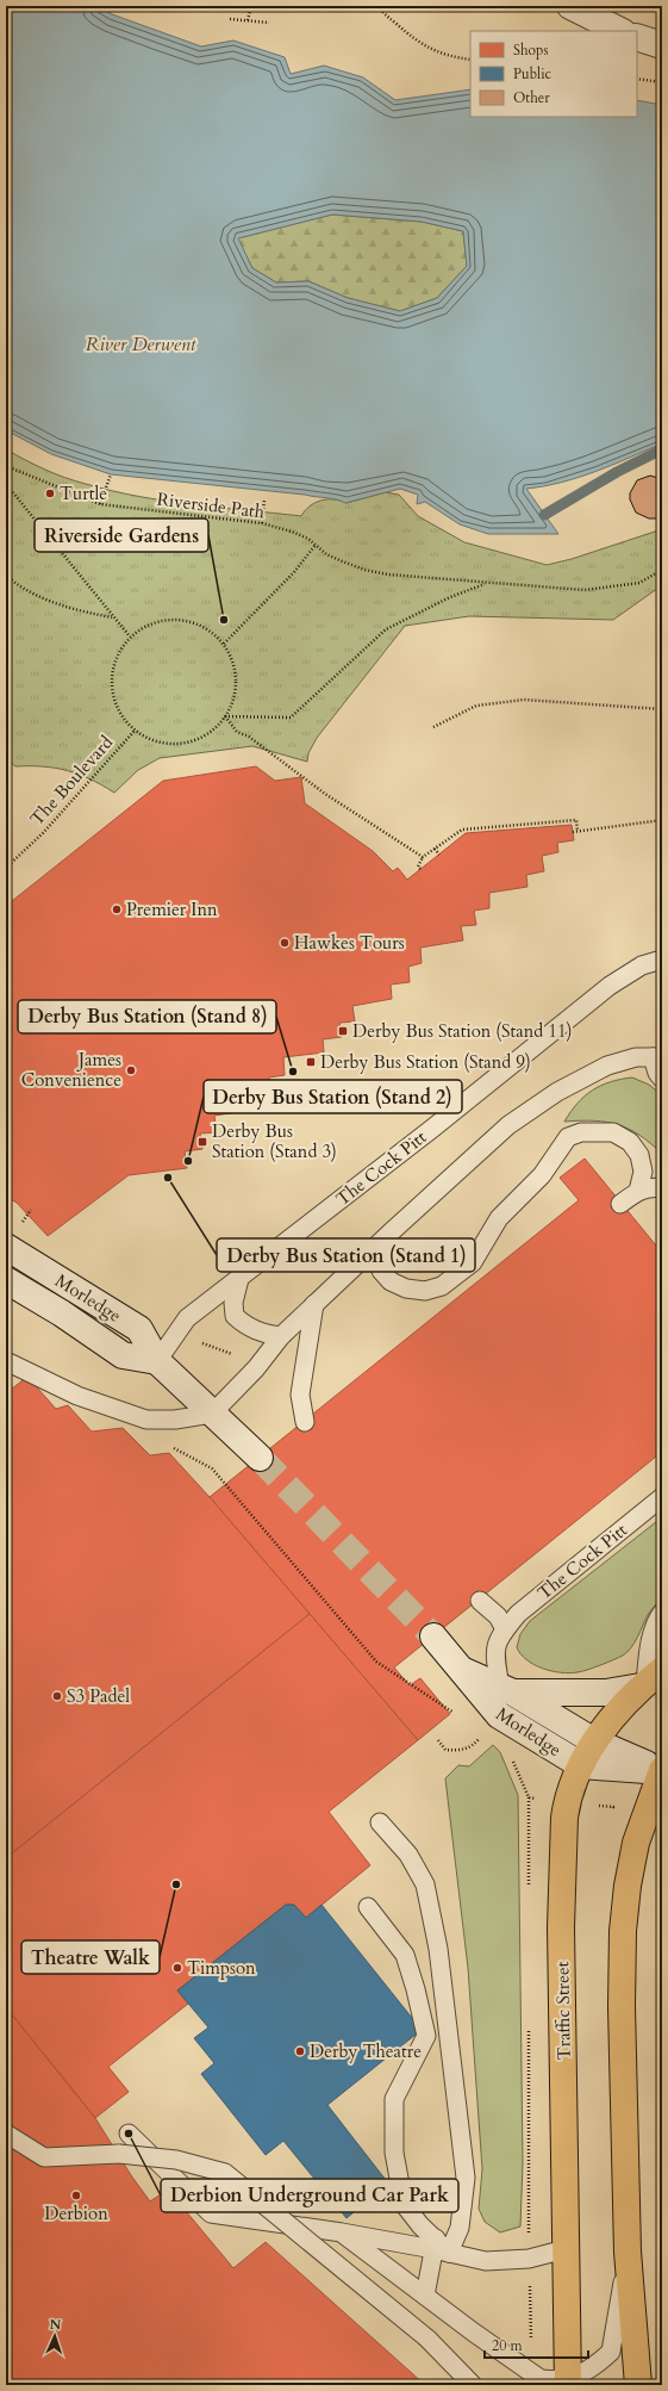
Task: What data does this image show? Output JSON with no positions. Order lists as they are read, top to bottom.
{
  "streets": {
    "main road": ["Traffic Street"],
    "street": ["Morledge"],
    "lane": ["The Cock Pitt"],
    "path": ["Riverside Path", "The Boulevard"]
  },
  "crossings": [
    ["The Cock Pitt", "Morledge"],
    ["Morledge", "Traffic Street"]
  ],
  "water": ["River Derwent"],
  "places": {
    "other": [
      "Turtle",
      "Riverside Gardens",
      "Premier Inn",
      "Hawkes Tours",
      "James Convenience",
      "Derby Bus Station (Stand 8)",
      "Derby Bus Station (Stand 2)",
      "Derby Bus Station (Stand 1)",
      "S3 Padel",
      "Theatre Walk",
      "Timpson",
      "Derby Theatre",
      "Derbion Underground Car Park",
      "Derbion"
    ],
    "transit": ["Derby Bus Station (Stand 11)", "Derby Bus Station (Stand 9)", "Derby Bus Station (Stand 3)"]
  },
  "legend": ["Shops", "Public", "Other"],
  "scale_bar": "20 m",
  "north": "top"
}
